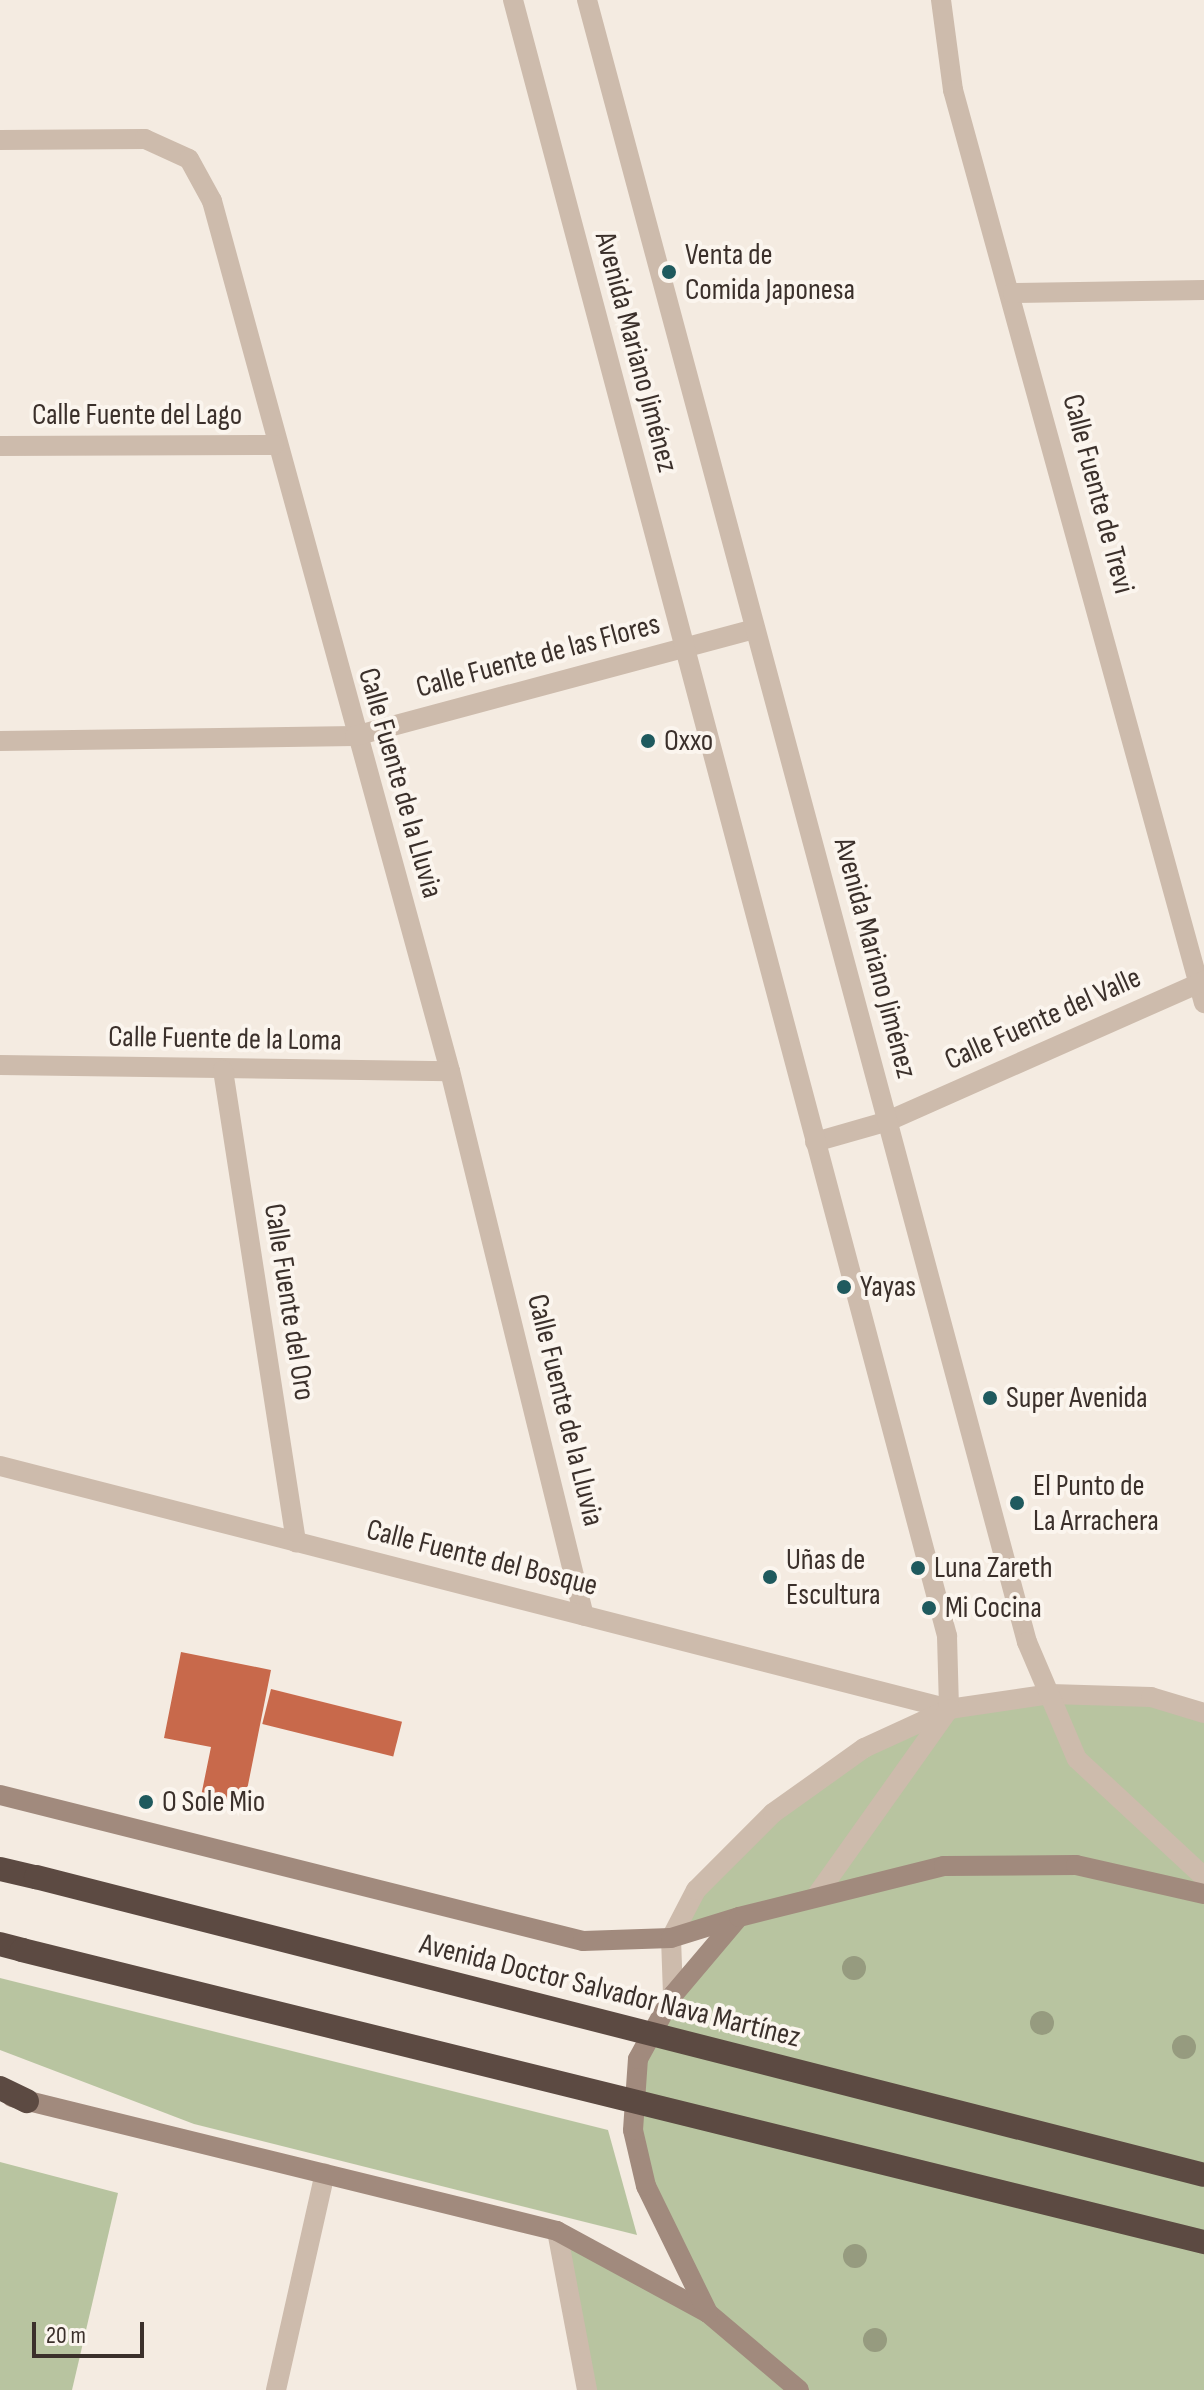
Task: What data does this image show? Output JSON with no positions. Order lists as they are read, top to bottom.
{
  "streets": {
    "highway": ["Avenida Doctor Salvador Nava Martínez"],
    "street": [
      "Avenida Mariano Jiménez",
      "Calle Fuente del Lago",
      "Calle Fuente de Trevi",
      "Calle Fuente de las Flores",
      "Calle Fuente de la Lluvia",
      "Calle Fuente del Valle",
      "Calle Fuente de la Loma",
      "Calle Fuente del Oro",
      "Calle Fuente del Bosque"
    ]
  },
  "crossings": [
    ["Avenida Mariano Jiménez", "Calle Fuente de las Flores"],
    ["Avenida Mariano Jiménez", "Calle Fuente del Valle"],
    ["Avenida Mariano Jiménez", "Calle Fuente del Bosque"],
    ["Calle Fuente del Lago", "Calle Fuente de la Lluvia"],
    ["Calle Fuente de Trevi", "Calle Fuente del Valle"],
    ["Calle Fuente de las Flores", "Calle Fuente de la Lluvia"],
    ["Calle Fuente de la Lluvia", "Calle Fuente de la Loma"],
    ["Calle Fuente de la Lluvia", "Calle Fuente del Bosque"],
    ["Calle Fuente de la Loma", "Calle Fuente del Oro"],
    ["Calle Fuente del Oro", "Calle Fuente del Bosque"],
    ["Calle Fuente del Bosque", "Avenida Doctor Salvador Nava Martínez"]
  ],
  "places": [
    "Venta de Comida Japonesa",
    "Oxxo",
    "Yayas",
    "Super Avenida",
    "El Punto de La Arrachera",
    "Luna Zareth",
    "Uñas de Escultura",
    "Mi Cocina",
    "O Sole Mio"
  ],
  "scale_bar": "20 m"
}
